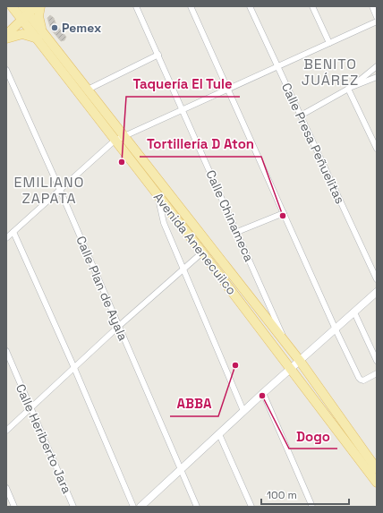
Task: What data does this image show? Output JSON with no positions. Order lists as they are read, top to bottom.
{
  "streets": {
    "main road": ["Avenida Anenecuilco"],
    "street": [
      "Calle Presa Peñuelitas",
      "Calle Chinameca",
      "Calle Plan de Ayala",
      "Calle Heriberto Jara"
    ]
  },
  "crossings": [
    ["Calle Chinameca", "Avenida Anenecuilco"]
  ],
  "districts": ["BENITO JUÁREZ", "EMILIANO ZAPATA"],
  "places": [
    "Pemex",
    "Taquería El Tule",
    "Tortillería D Aton",
    "ABBA",
    "Dogo"
  ],
  "scale_bar": "100 m"
}
